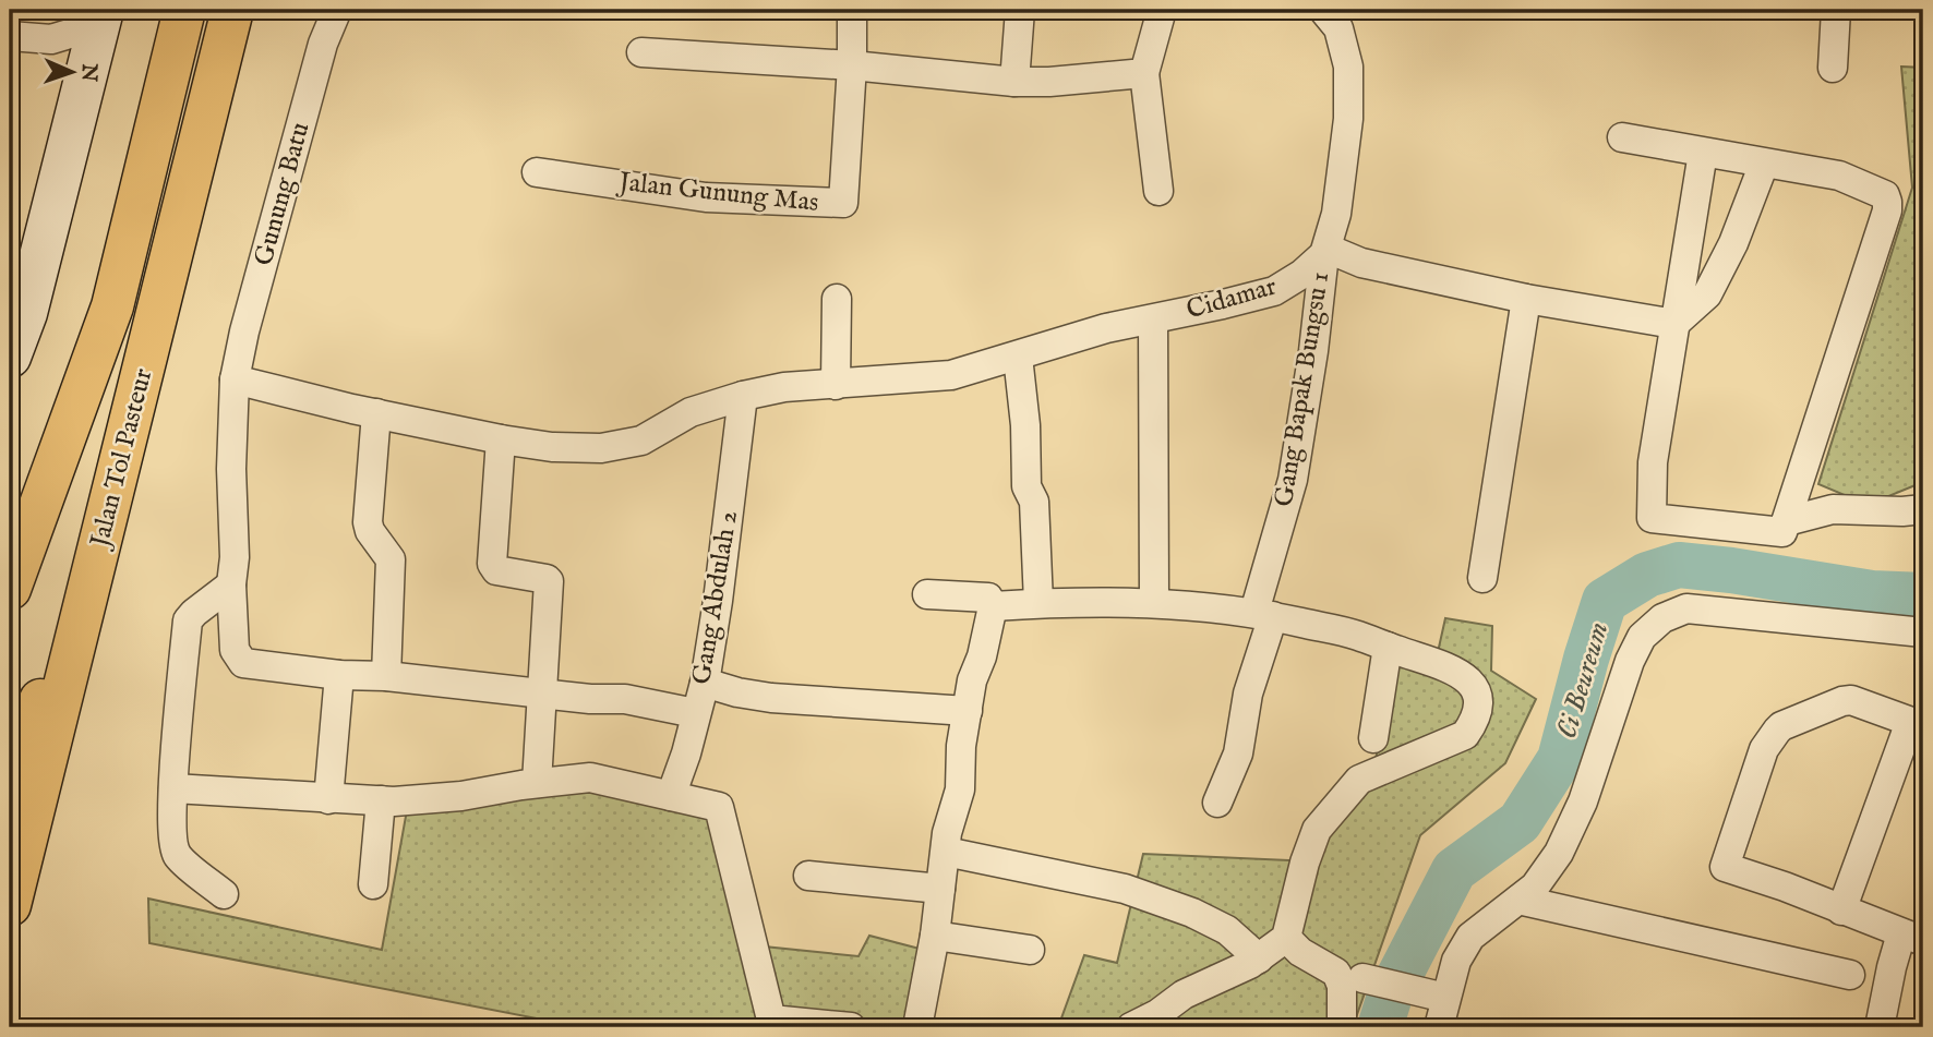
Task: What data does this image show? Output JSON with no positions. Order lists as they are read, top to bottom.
{
  "streets": {
    "highway": ["Jalan Tol Pasteur"],
    "street": [
      "Jalan Gunung Mas",
      "Gunung Batu",
      "Cidamar",
      "Gang Bapak Bungsu 1",
      "Gang Abdulah 2"
    ]
  },
  "crossings": [
    ["Gunung Batu", "Cidamar"],
    ["Gunung Batu", "Gang Abdulah 2"],
    ["Cidamar", "Gang Bapak Bungsu 1"],
    ["Cidamar", "Gang Abdulah 2"]
  ],
  "water": ["Ci Beureum"],
  "north": "right"
}
